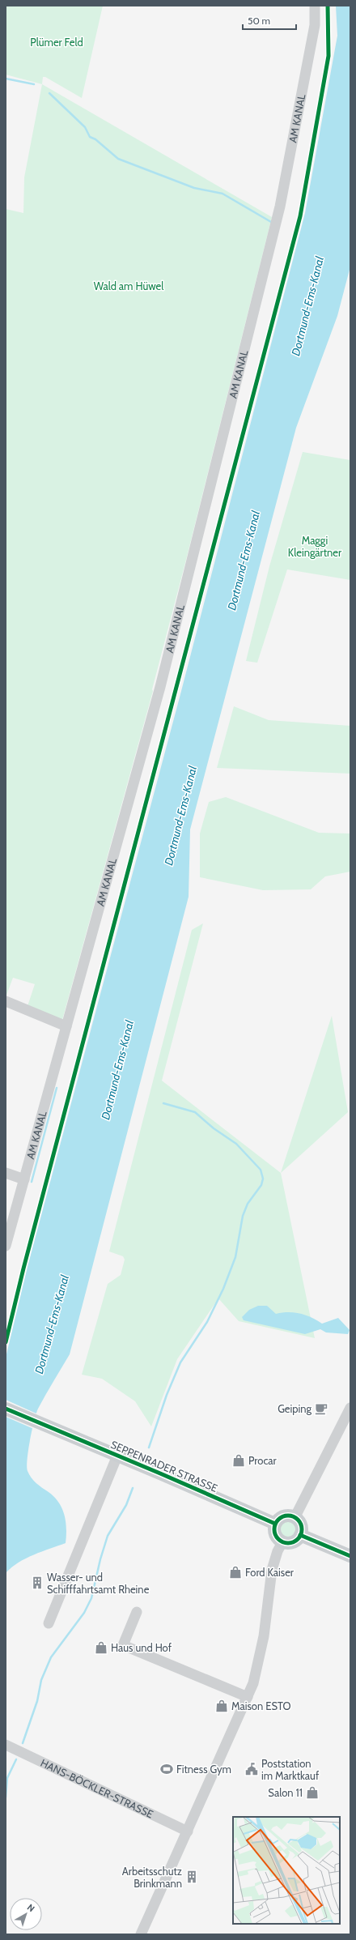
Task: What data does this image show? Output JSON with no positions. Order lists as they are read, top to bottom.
{
  "streets": {
    "main road": ["SEPPENRADER STRASSE"],
    "street": ["AM KANAL", "HANS-BÖCKLER-STRASSE"]
  },
  "water": ["Dortmund-Ems-Kanal"],
  "parks": ["Plümer Feld", "Wald am Hüwel", "Maggi Kleingärtner"],
  "places": {
    "cafe": ["Geiping"],
    "shop": [
      "Procar",
      "Ford Kaiser",
      "Haus und Hof",
      "Maison ESTO",
      "Salon 11"
    ],
    "building": ["Wasser- und Schifffahrtsamt Rheine", "Arbeitsschutz Brinkmann"],
    "sports": ["Fitness Gym"],
    "public building": ["Poststation im Marktkauf"]
  },
  "scale_bar": "50 m",
  "north": "top right"
}
